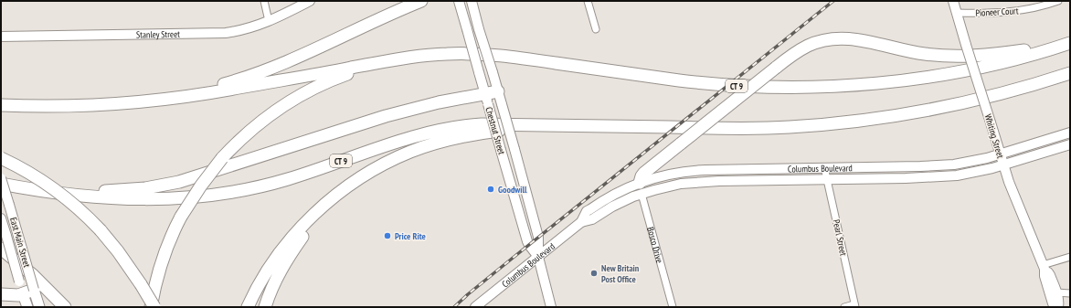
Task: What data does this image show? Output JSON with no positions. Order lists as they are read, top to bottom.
{
  "streets": {
    "highway": ["CT 9"],
    "main road": ["East Main Street"],
    "street": [
      "Pioneer Court",
      "Stanley Street",
      "Chestnut Street",
      "Whiting Street",
      "Columbus Boulevard",
      "Pearl Street",
      "Bosco Drive"
    ]
  },
  "crossings": [
    ["Pioneer Court", "Whiting Street"],
    ["Chestnut Street", "Columbus Boulevard"],
    ["Whiting Street", "Columbus Boulevard"],
    ["Columbus Boulevard", "Pearl Street"],
    ["Columbus Boulevard", "Bosco Drive"]
  ],
  "places": ["Goodwill", "Price Rite", "New Britain Post Office"]
}
